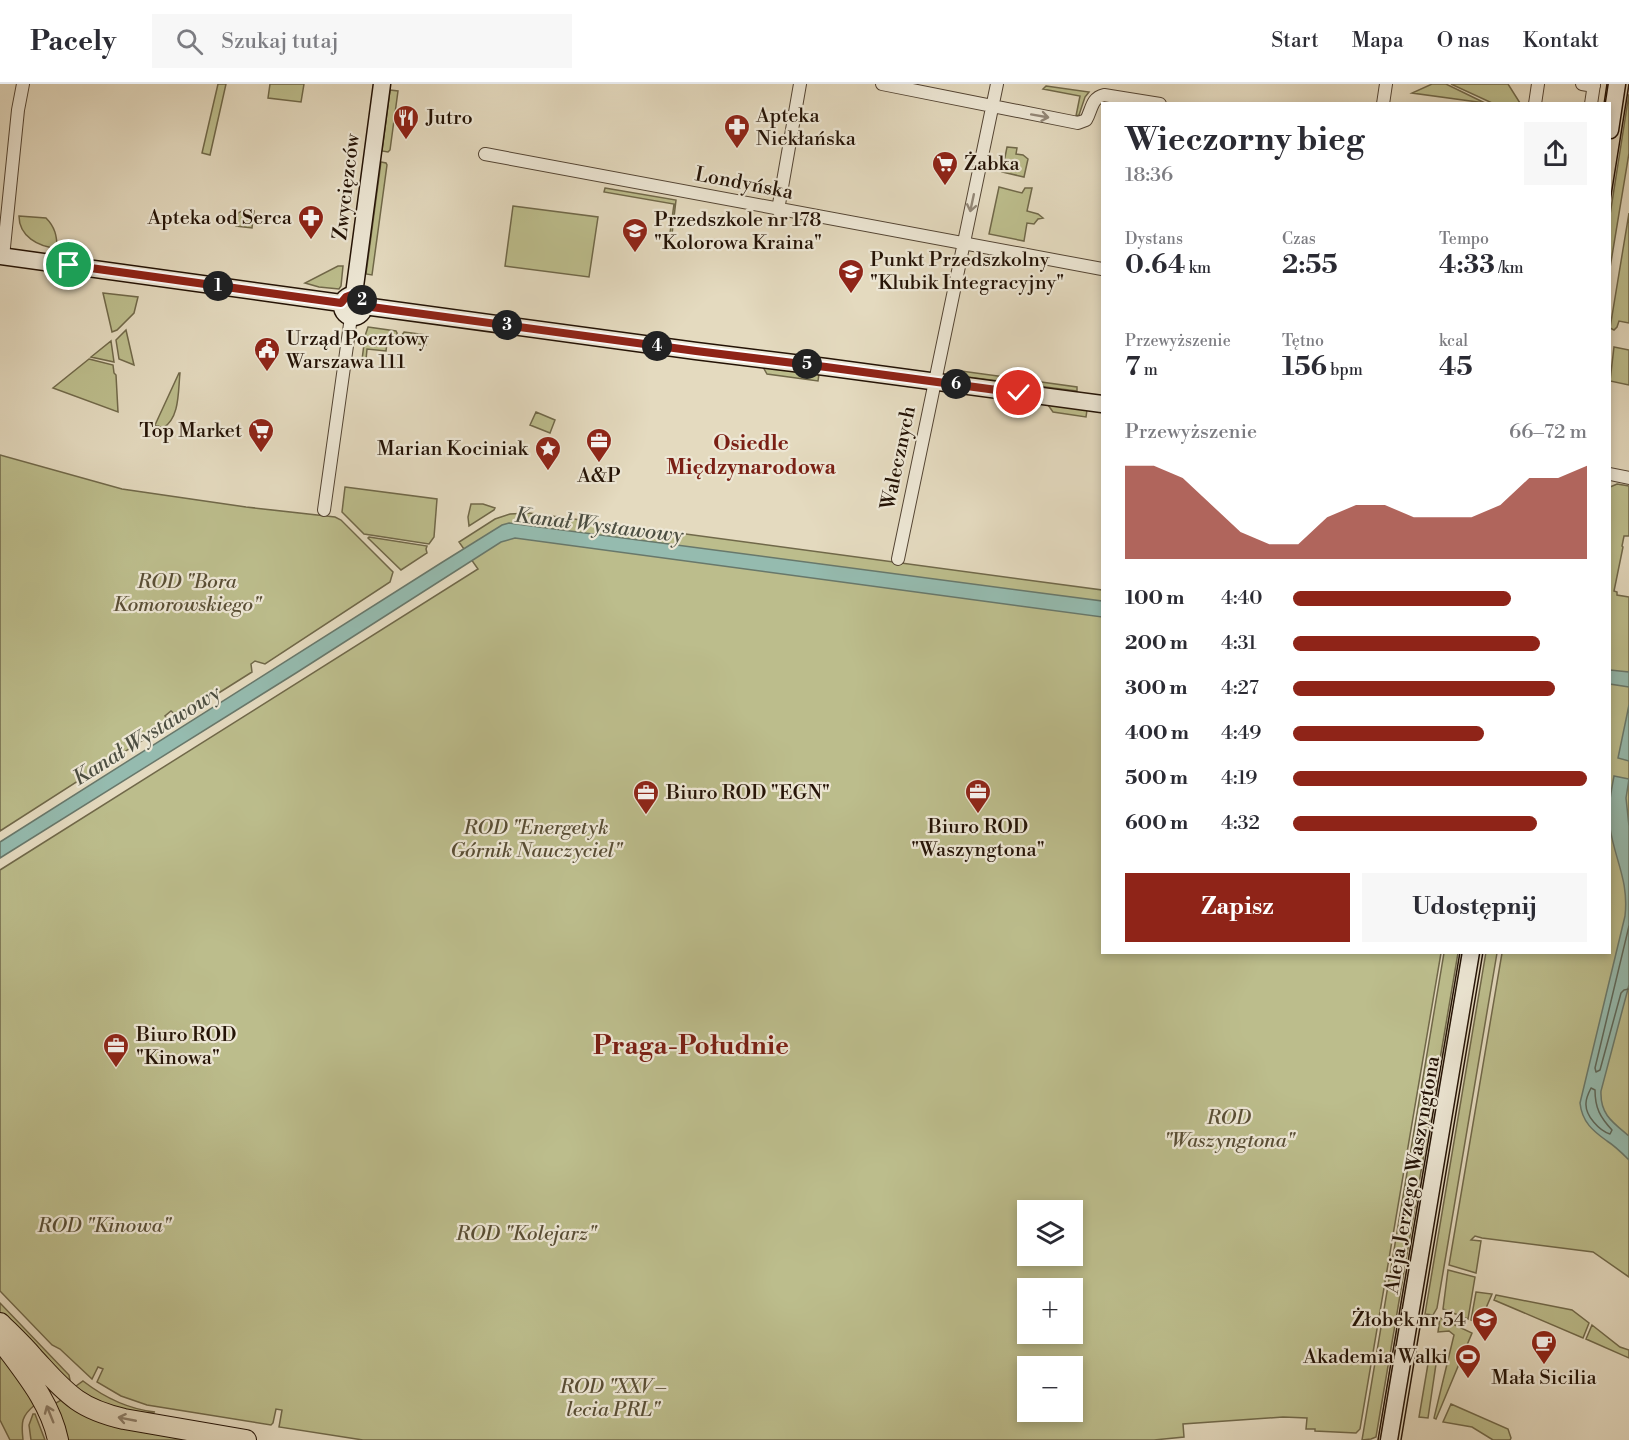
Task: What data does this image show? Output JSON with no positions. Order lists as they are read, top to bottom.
{
  "streets": {
    "street": [
      "Londyńska",
      "Zwycięzców",
      "Walecznych",
      "Aleja Jerzego Waszyngtona"
    ]
  },
  "crossings": [
    ["Londyńska", "Walecznych"]
  ],
  "districts": ["Osiedle Międzynarodowa", "Praga-Południe"],
  "water": ["Kanał Wystawowy"],
  "parks": [
    "ROD \"Bora Komorowskiego\"",
    "ROD \"Energetyk Górnik Nauczyciel\"",
    "ROD \"Waszyngtona\"",
    "ROD \"Kinowa\"",
    "ROD \"Kolejarz\"",
    "ROD \"XXV – lecia PRL\""
  ],
  "places": {
    "restaurant": ["Jutro"],
    "pharmacy": ["Apteka Niekłańska", "Apteka od Serca"],
    "supermarket": ["Żabka", "Top Market"],
    "school or university": ["Przedszkole nr 178 \"Kolorowa Kraina\"", "Punkt Przedszkolny \"Klubik Integracyjny\"", "Żłobek nr 54"],
    "public building": ["Urząd Pocztowy Warszawa 111"],
    "office": [
      "A&P",
      "Biuro ROD \"Waszyngtona\"",
      "Biuro ROD \"EGN\"",
      "Biuro ROD \"Kinowa\""
    ],
    "place": ["Marian Kociniak"],
    "cafe": ["Mała Sicilia"],
    "sports": ["Akademia Walki"]
  },
  "page": {
    "header": "Pacely",
    "search": "Szukaj tutaj",
    "nav": [
      "Start",
      "Mapa",
      "O nas",
      "Kontakt"
    ],
    "heading": ["Wieczorny bieg", "18:36"],
    "stats": [
      ["Dystans", "0.64 km"],
      ["Czas", "2:55"],
      ["Tempo", "4:33 /km"],
      ["Przewyższenie", "7 m"],
      ["Tętno", "156 bpm"],
      ["kcal", "45"]
    ],
    "pins": [
      "1",
      "2",
      "3",
      "4",
      "5",
      "6"
    ],
    "chart": ["Przewyższenie", "66–72 m"],
    "list": [
      {
        "name": "100 m",
        "note": "4:40"
      },
      {
        "name": "200 m",
        "note": "4:31"
      },
      {
        "name": "300 m",
        "note": "4:27"
      },
      {
        "name": "400 m",
        "note": "4:49"
      },
      {
        "name": "500 m",
        "note": "4:19"
      },
      {
        "name": "600 m",
        "note": "4:32"
      }
    ],
    "buttons": ["Zapisz", "Udostępnij"],
    "map_buttons": ["+", "−"]
  }
}
